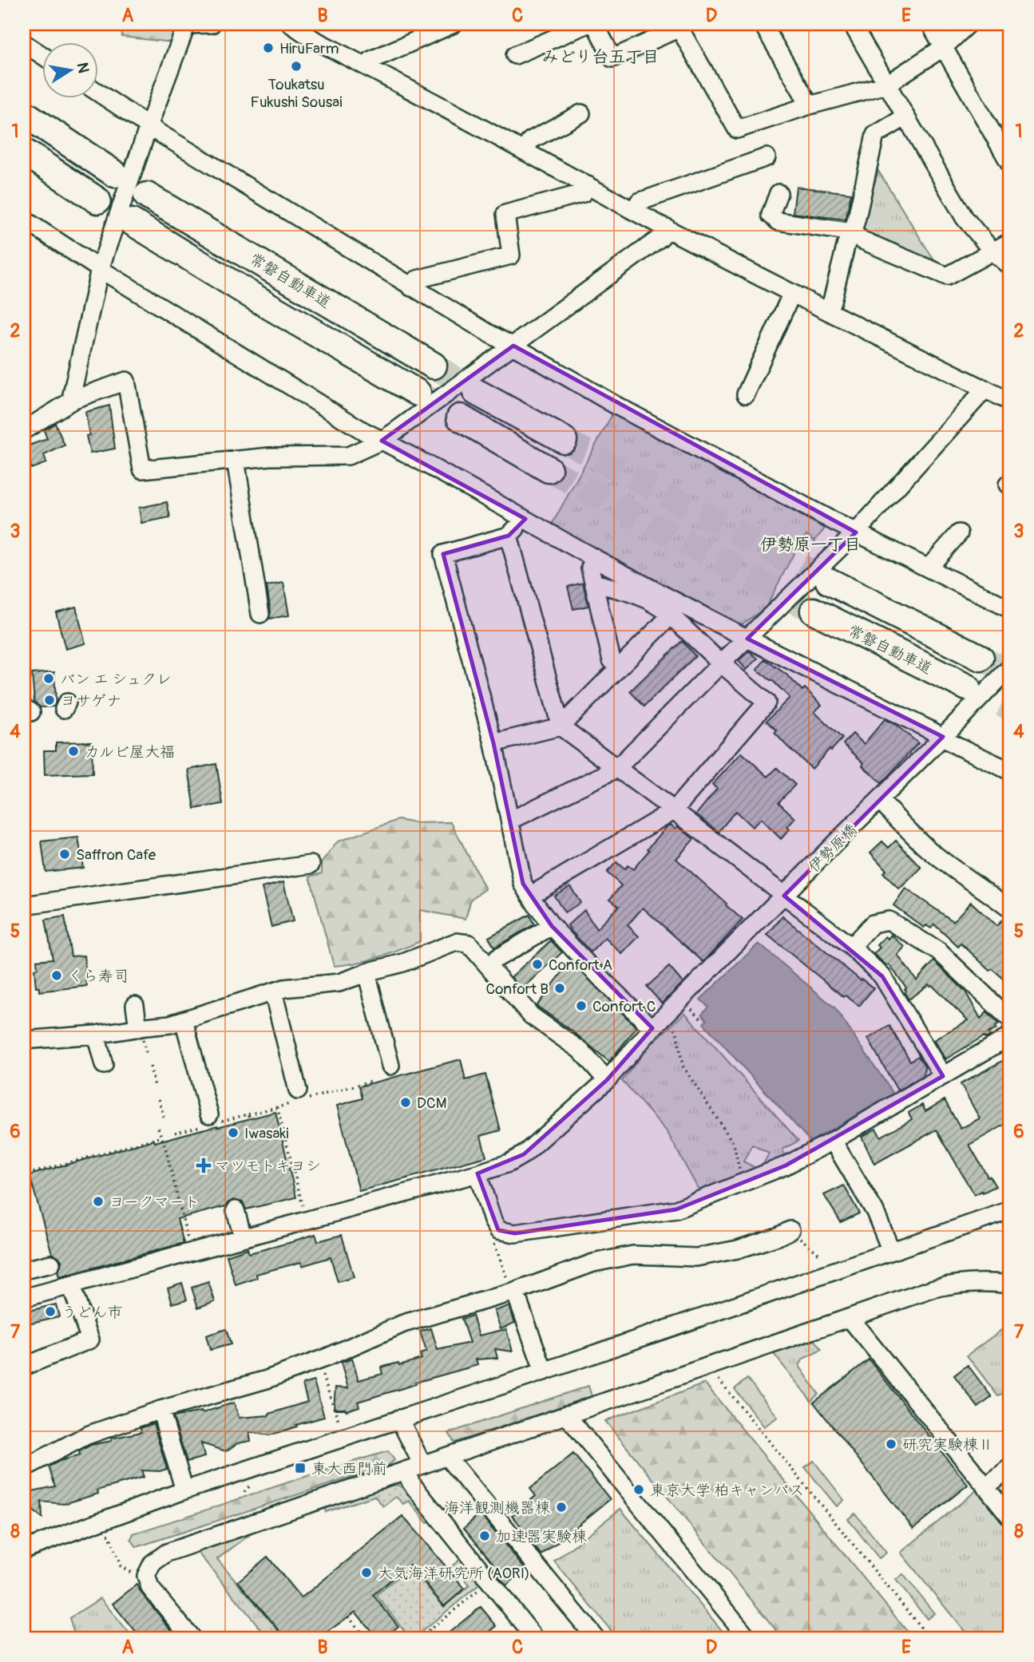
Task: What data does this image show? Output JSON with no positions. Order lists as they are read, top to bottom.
{
  "streets": {
    "highway": ["常磐自動車道"],
    "street": ["伊勢原橋"]
  },
  "districts": ["みどり台五丁目", "伊勢原一丁目"],
  "places": {
    "other": [
      "HiruFarm",
      "Toukatsu Fukushi Sousai",
      "バン エ シュクレ",
      "ヨサゲナ",
      "カルビ屋大福",
      "Saffron Cafe",
      "Confort A",
      "くら寿司",
      "Confort B",
      "Confort C",
      "DCM",
      "Iwasaki",
      "ヨークマート",
      "うどん市",
      "研究実験棟Ⅱ",
      "東京大学 柏キャンパス",
      "海洋観測機器棟",
      "加速器実験棟",
      "大気海洋研究所 (AORI)"
    ],
    "health": ["マツモトキヨシ"],
    "transit": ["東大西門前"]
  },
  "north": "right",
  "grid": {
    "columns": [
      "A",
      "B",
      "C",
      "D",
      "E"
    ],
    "rows": [
      "1",
      "2",
      "3",
      "4",
      "5",
      "6",
      "7",
      "8"
    ]
  }
}
